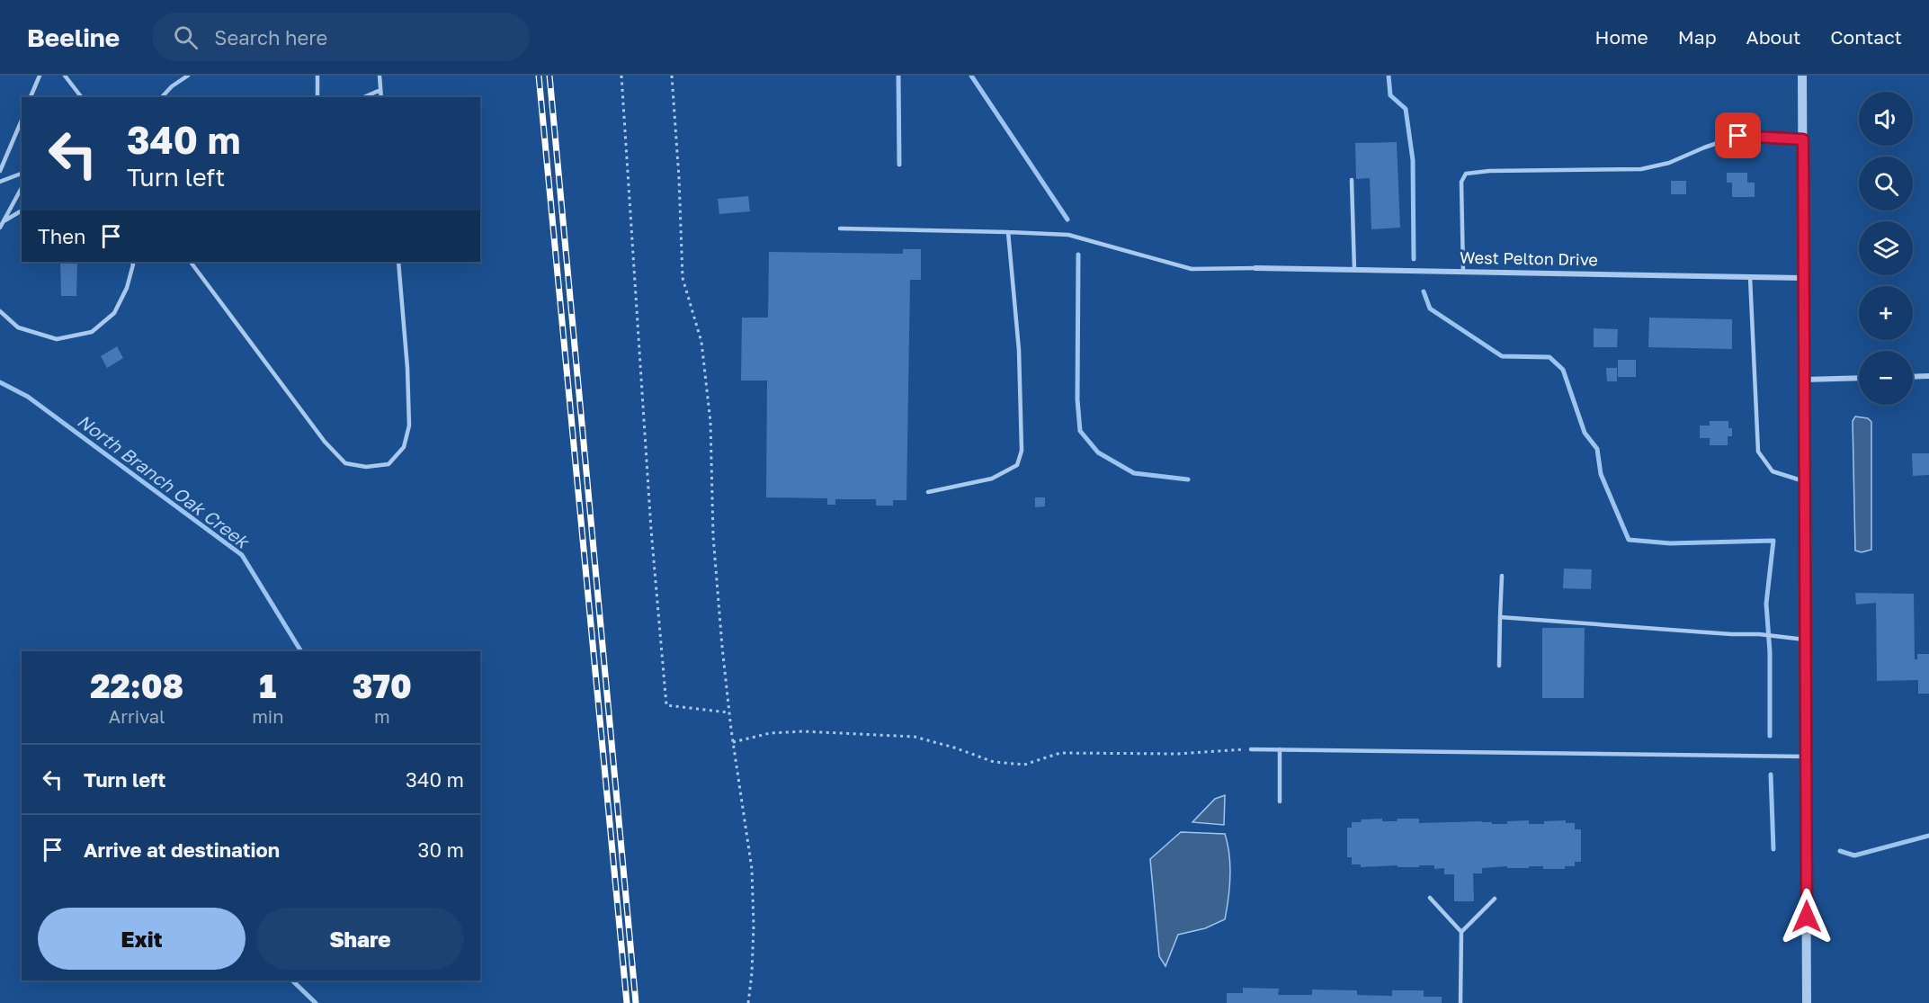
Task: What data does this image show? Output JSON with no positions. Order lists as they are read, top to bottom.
{
  "streets": {
    "street": ["West Pelton Drive"]
  },
  "water": ["North Branch Oak Creek"],
  "page": {
    "header": "Beeline",
    "search": "Search here",
    "nav": [
      "Home",
      "Map",
      "About",
      "Contact"
    ],
    "map_buttons": ["+", "−"],
    "turn": ["340 m", "Turn left"],
    "then": "Then",
    "eta": [
      "22:08",
      "Arrival",
      "1",
      "min",
      "370",
      "m"
    ],
    "list": [
      {
        "name": "Turn left",
        "value": "340 m"
      },
      {
        "name": "Arrive at destination",
        "value": "30 m"
      }
    ],
    "buttons": ["Exit", "Share"]
  }
}
